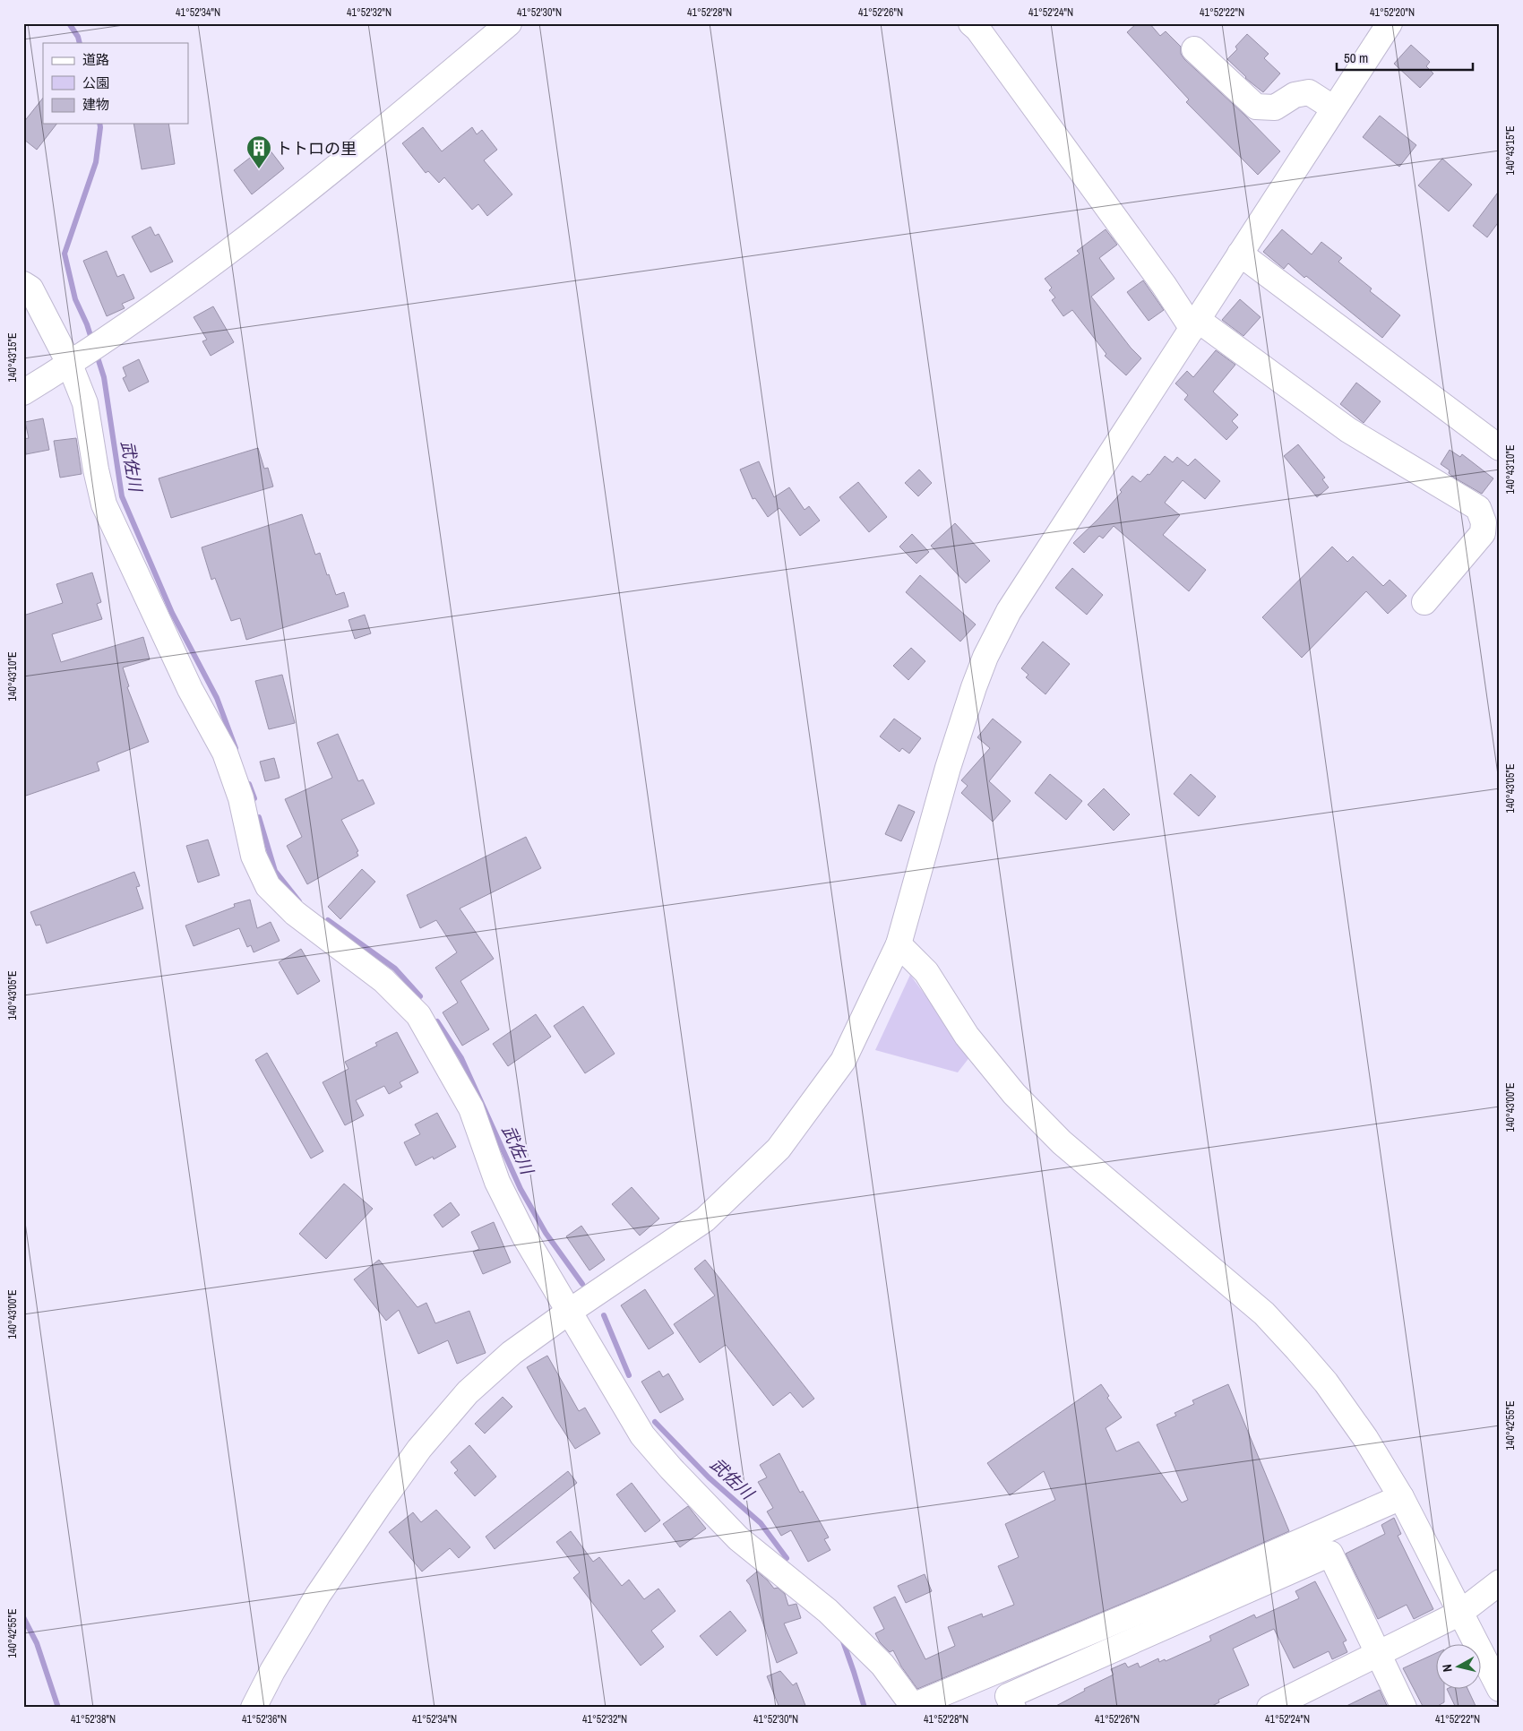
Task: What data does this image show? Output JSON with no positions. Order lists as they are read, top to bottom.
{
  "water": ["武佐川"],
  "places": {
    "building": ["トトロの里"]
  },
  "legend": ["道路", "公園", "建物"],
  "scale_bar": "50 m",
  "north": "left",
  "coordinates": [
    "41°52'34\"N",
    "41°52'32\"N",
    "41°52'30\"N",
    "41°52'28\"N",
    "41°52'26\"N",
    "41°52'24\"N",
    "41°52'22\"N",
    "41°52'20\"N",
    "140°43'15\"E",
    "140°43'10\"E",
    "140°43'05\"E",
    "140°43'00\"E",
    "140°42'55\"E",
    "41°52'38\"N",
    "41°52'36\"N"
  ]
}
